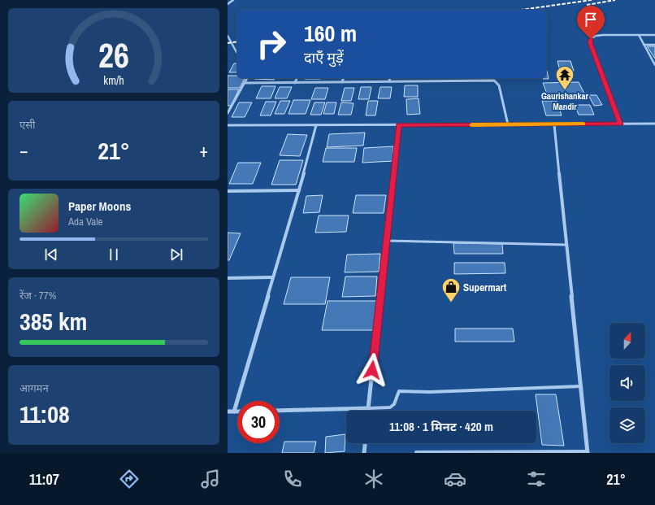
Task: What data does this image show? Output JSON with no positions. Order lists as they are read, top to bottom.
{
  "places": {
    "temple": ["Gaurishankar Mandir"],
    "shop": ["Supermart"]
  },
  "north": "top",
  "page": {
    "turn": ["160 m", "दाएँ मुड़ें"],
    "tile": [
      "एसी",
      ["रेंज · 77%", "385 km"],
      ["आगमन", "11:08"]
    ],
    "heat": ["−", "21°", "+"],
    "song": ["Paper Moons", "Ada Vale"],
    "limit": "30",
    "trip": "11:08 · 1 मिनट · 420 m",
    "tabs": ["11:07", "21°"],
    "gauge": ["26", "km/h"]
  }
}
